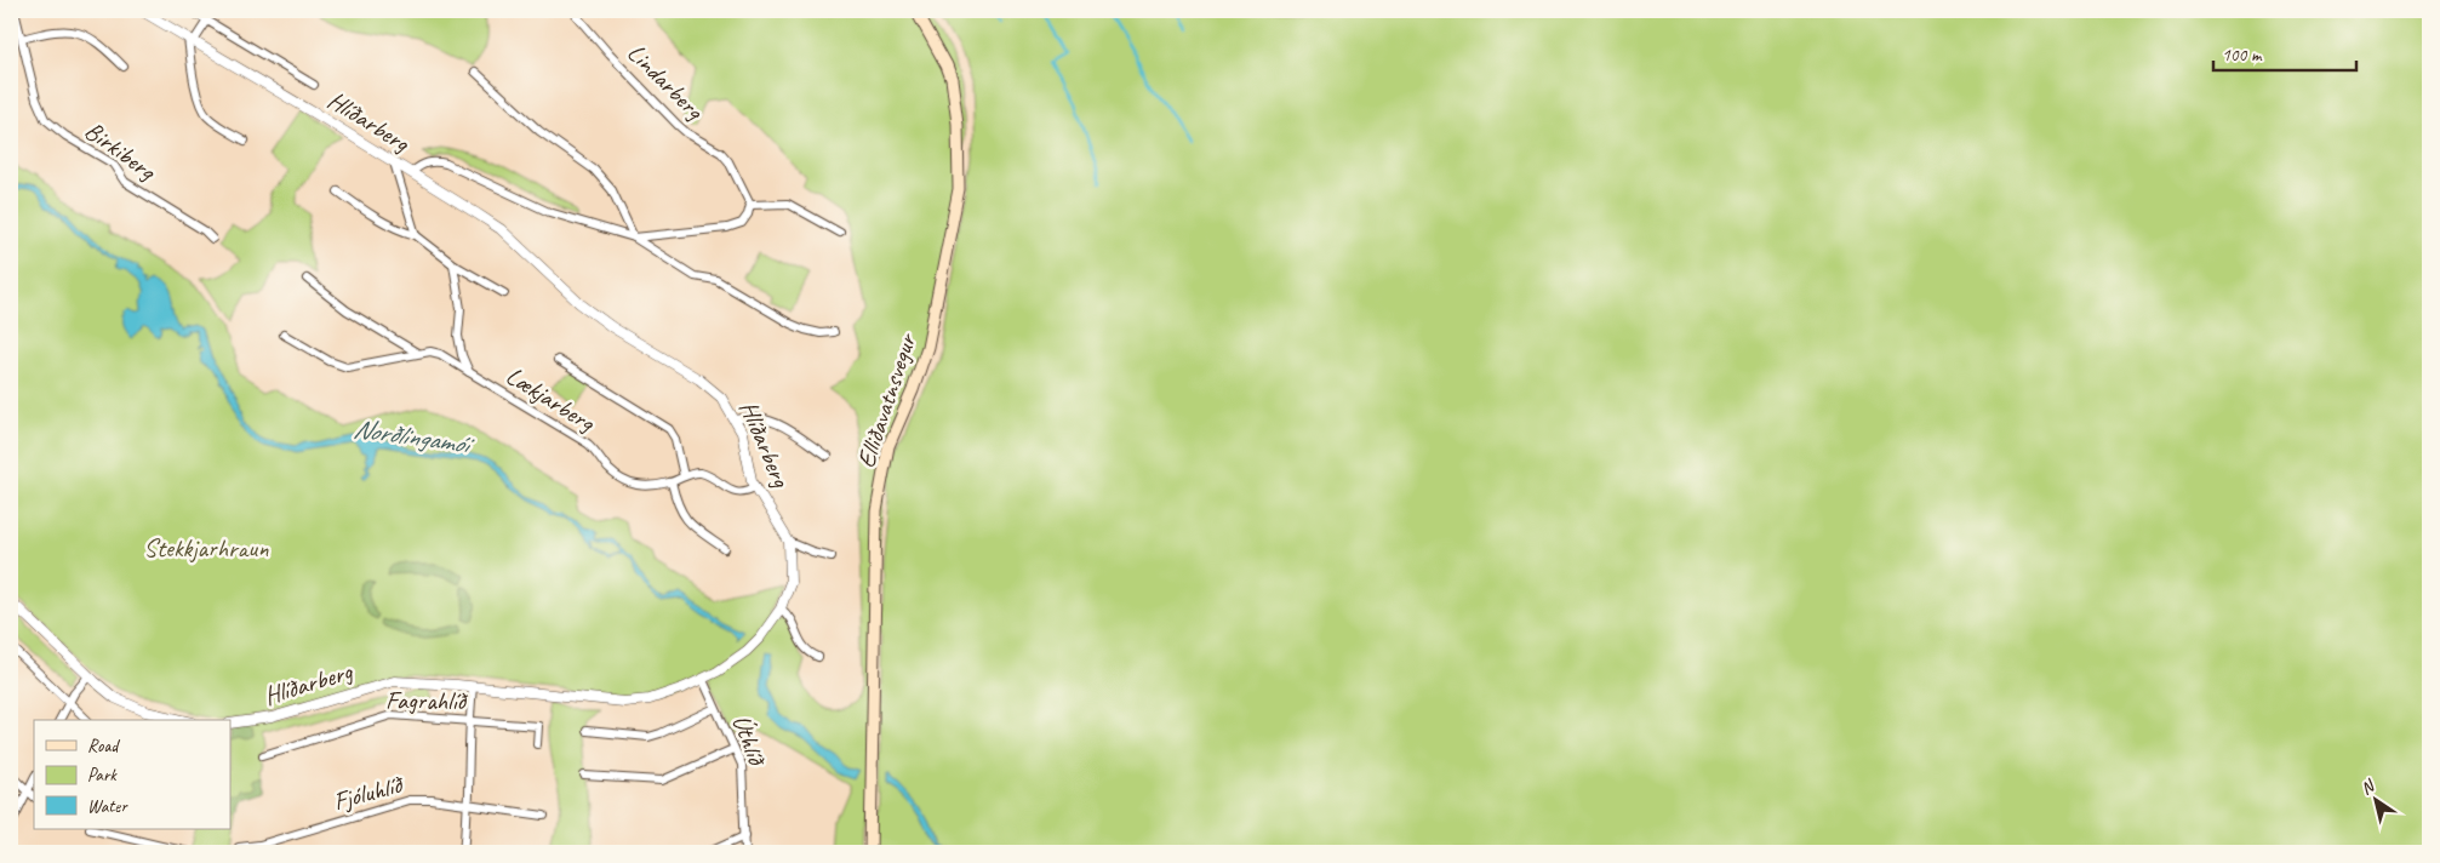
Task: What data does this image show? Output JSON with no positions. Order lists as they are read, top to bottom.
{
  "streets": {
    "main road": ["Elliðavatnsvegur"],
    "street": [
      "Lindarberg",
      "Hlíðarberg",
      "Birkiberg",
      "Lækjarberg",
      "Fagrahlíð",
      "Úthlíð",
      "Fjóluhlíð"
    ]
  },
  "crossings": [
    ["Hlíðarberg", "Úthlíð"]
  ],
  "water": ["Norðlingamói"],
  "parks": ["Stekkjarhraun"],
  "legend": ["Road", "Park", "Water"],
  "scale_bar": "100 m",
  "north": "top left"
}
